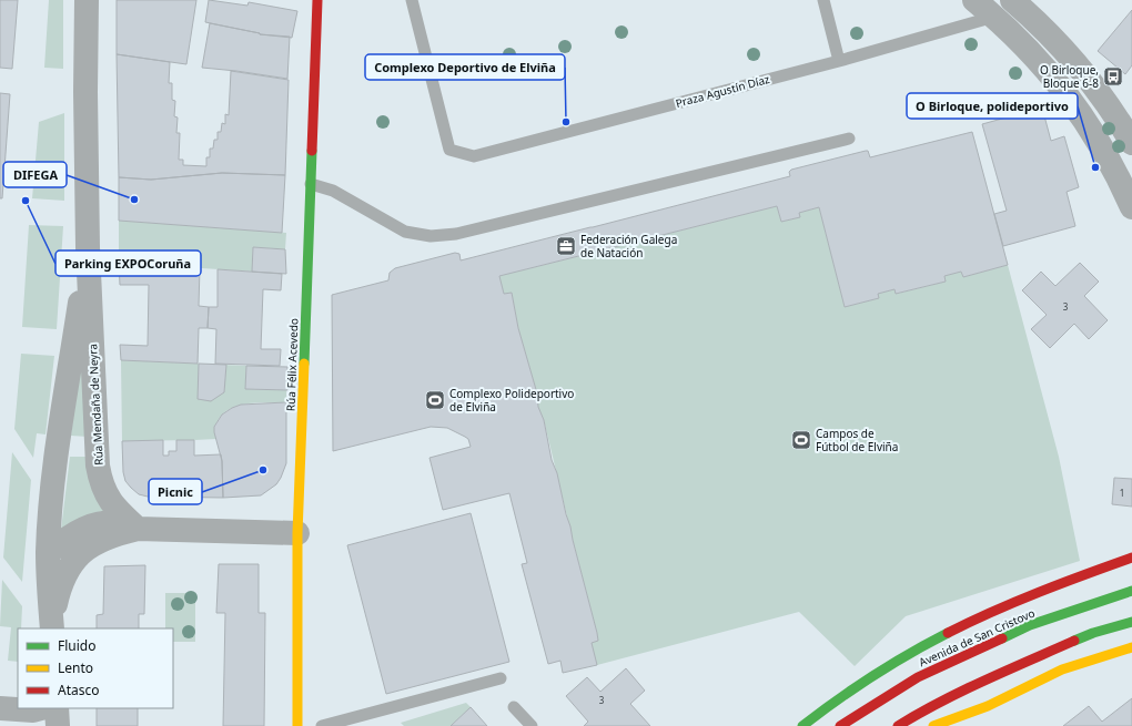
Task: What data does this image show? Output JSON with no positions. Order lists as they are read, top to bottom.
{
  "streets": {
    "main road": ["Rúa Félix Acevedo", "Avenida de San Cristovo"],
    "street": ["Rúa Mendaña de Neyra"],
    "lane": ["Praza Agustín Díaz"]
  },
  "places": {
    "bus stop": ["O Birloque, Bloque 6-8"],
    "other": [
      "Complexo Deportivo de Elviña",
      "O Birloque, polideportivo",
      "DIFEGA",
      "Parking EXPOCoruña",
      "Picnic"
    ],
    "office": ["Federación Galega de Natación"],
    "sports": ["Complexo Polideportivo de Elviña", "Campos de Fútbol de Elviña"]
  },
  "house_numbers": ["3", "1", "3"],
  "legend": ["Fluido", "Lento", "Atasco"]
}
